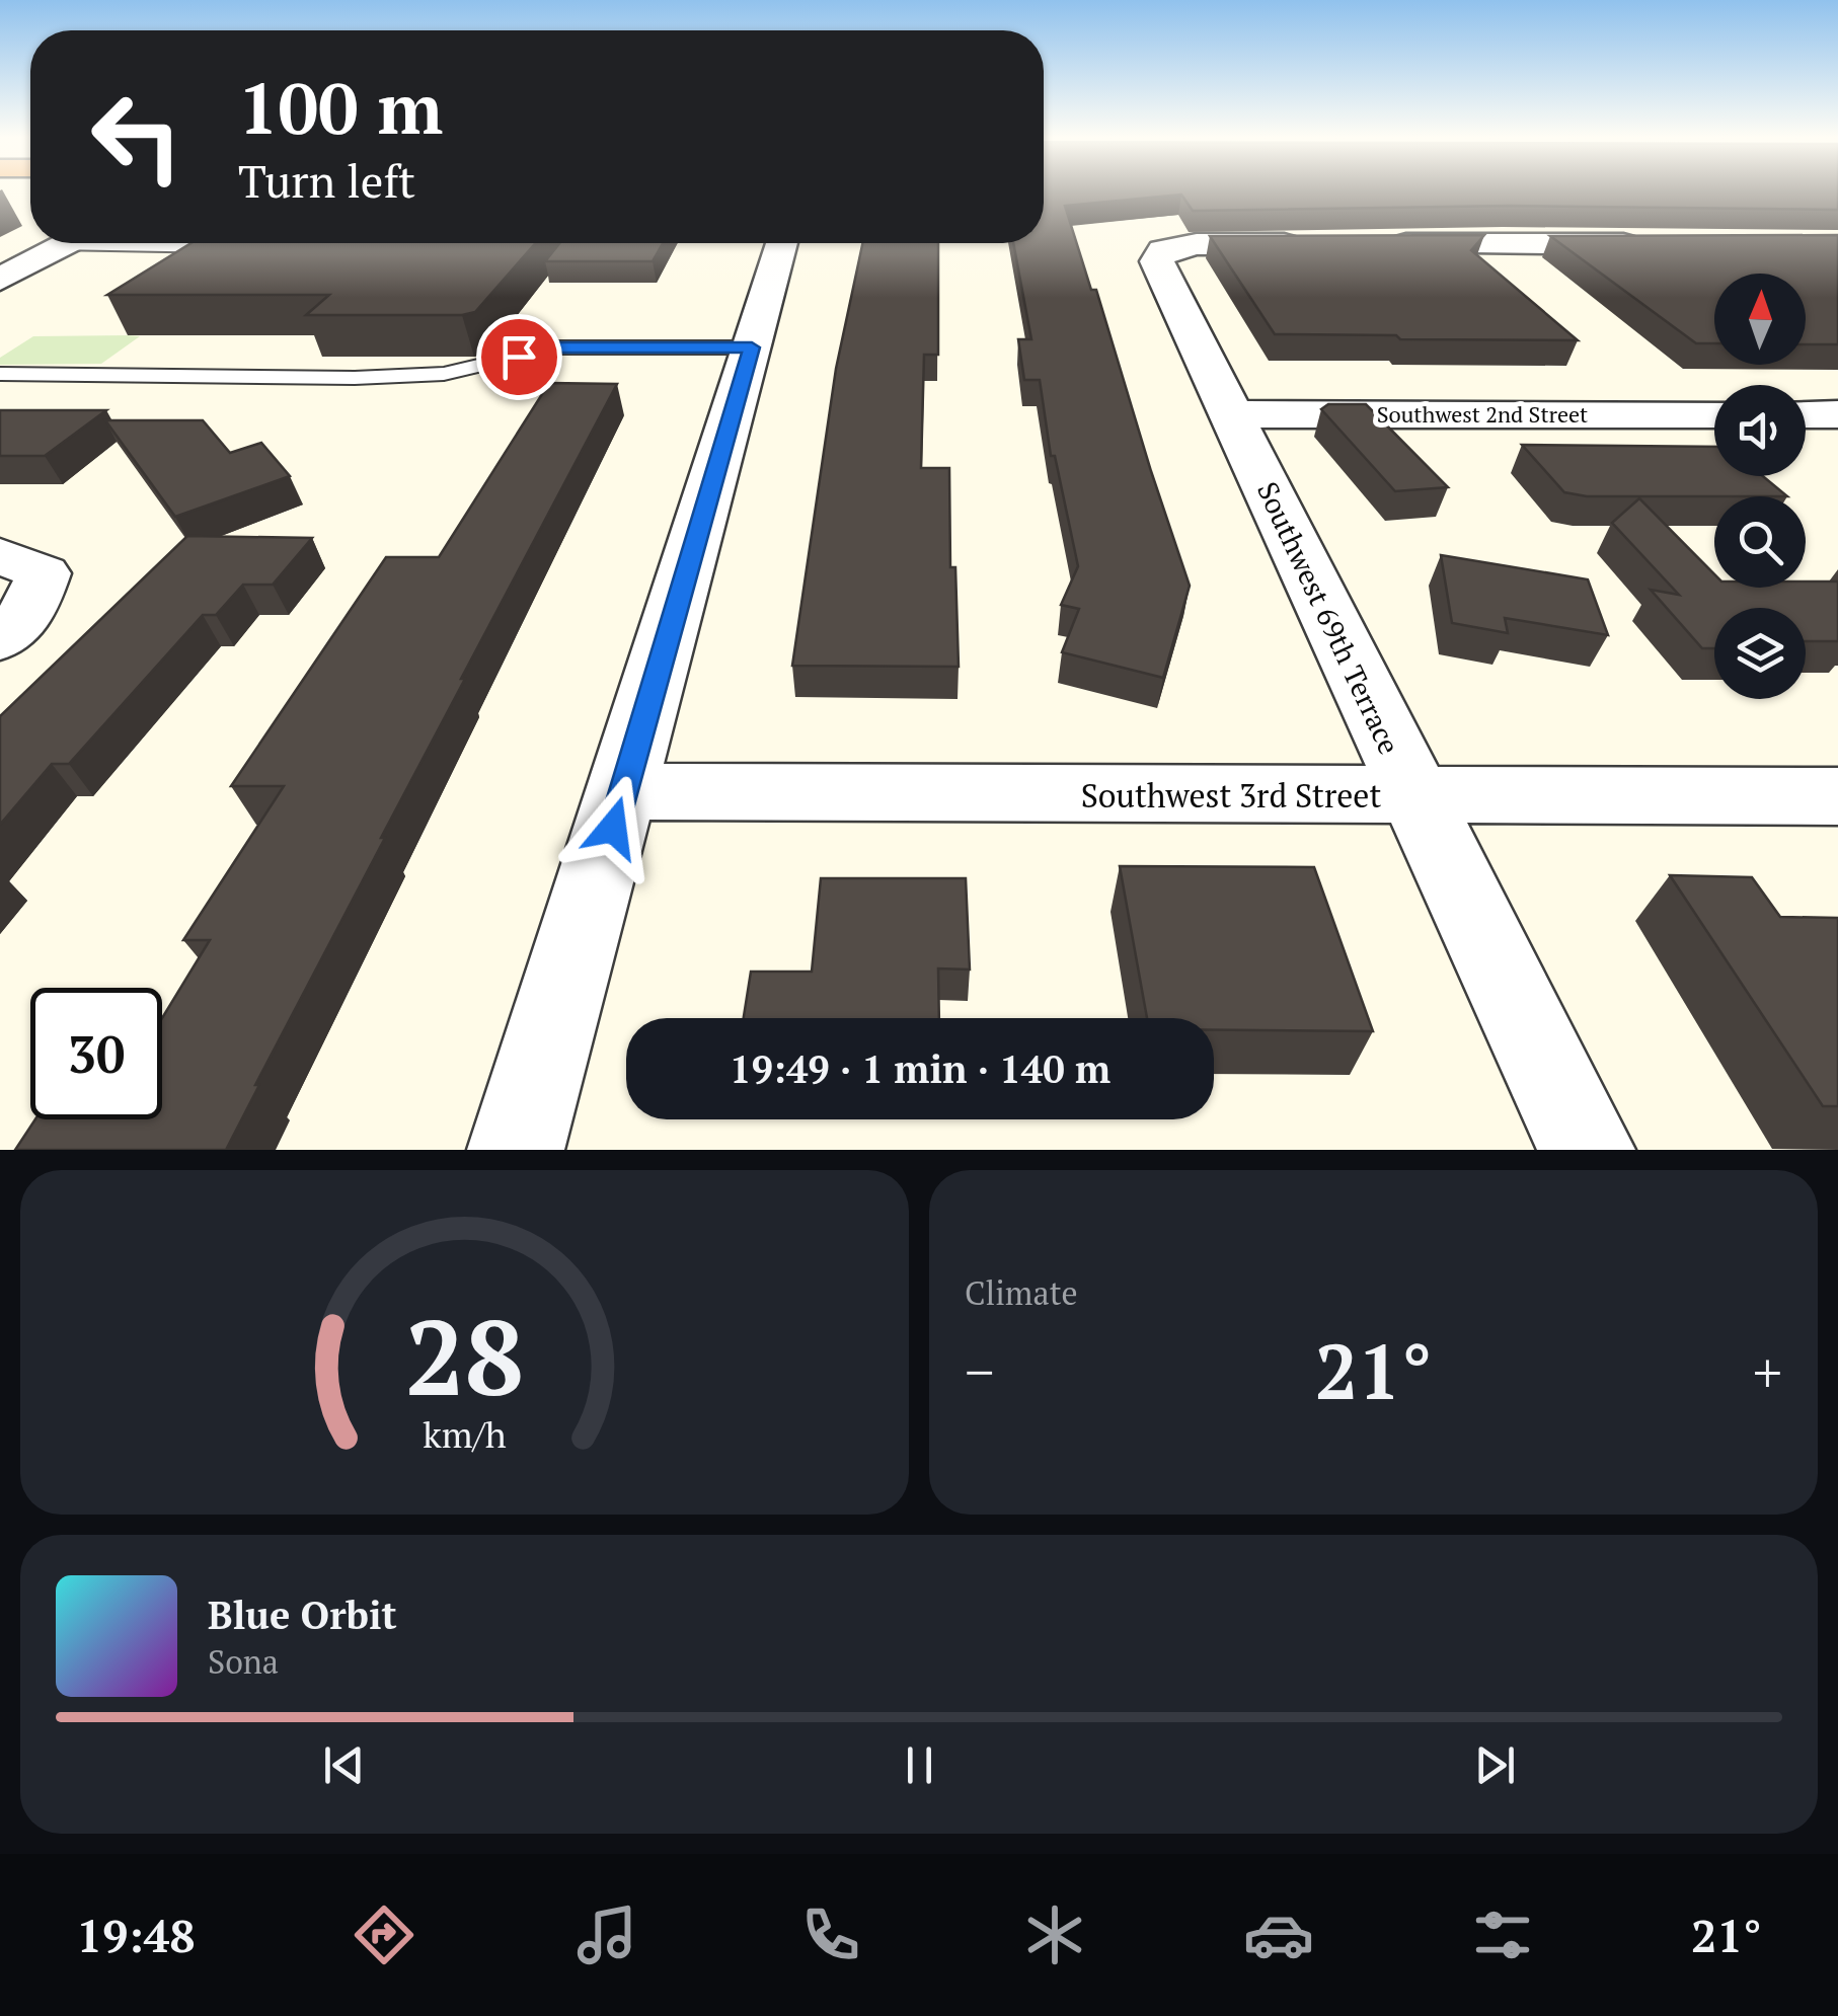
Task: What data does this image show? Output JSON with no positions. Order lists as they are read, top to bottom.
{
  "streets": {
    "street": ["Southwest 2nd Street", "Southwest 69th Terrace", "Southwest 3rd Street"]
  },
  "crossings": [
    ["Southwest 2nd Street", "Southwest 69th Terrace"],
    ["Southwest 69th Terrace", "Southwest 3rd Street"]
  ],
  "north": "top",
  "page": {
    "turn": ["100 m", "Turn left"],
    "limit": "30",
    "trip": "19:49 · 1 min · 140 m",
    "tile": "Climate",
    "heat": ["−", "21°", "+"],
    "song": ["Blue Orbit", "Sona"],
    "tabs": ["19:48", "21°"],
    "gauge": ["28", "km/h"]
  }
}
